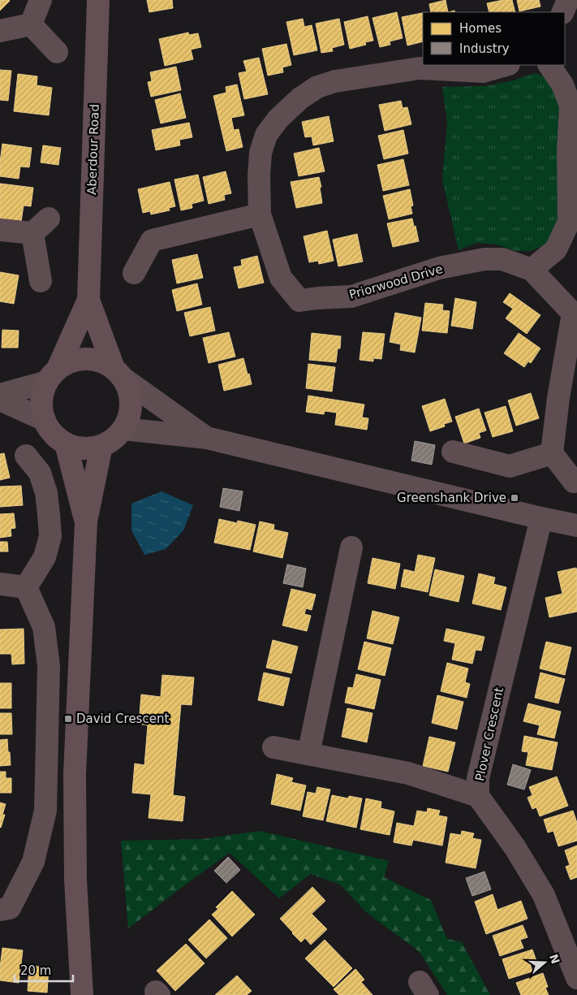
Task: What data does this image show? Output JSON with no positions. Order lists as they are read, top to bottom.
{
  "streets": {
    "main road": ["Aberdour Road"],
    "street": ["Priorwood Drive", "Plover Crescent"]
  },
  "places": {
    "transit": ["Greenshank Drive", "David Crescent"]
  },
  "legend": ["Homes", "Industry"],
  "scale_bar": "20 m",
  "north": "right"
}
